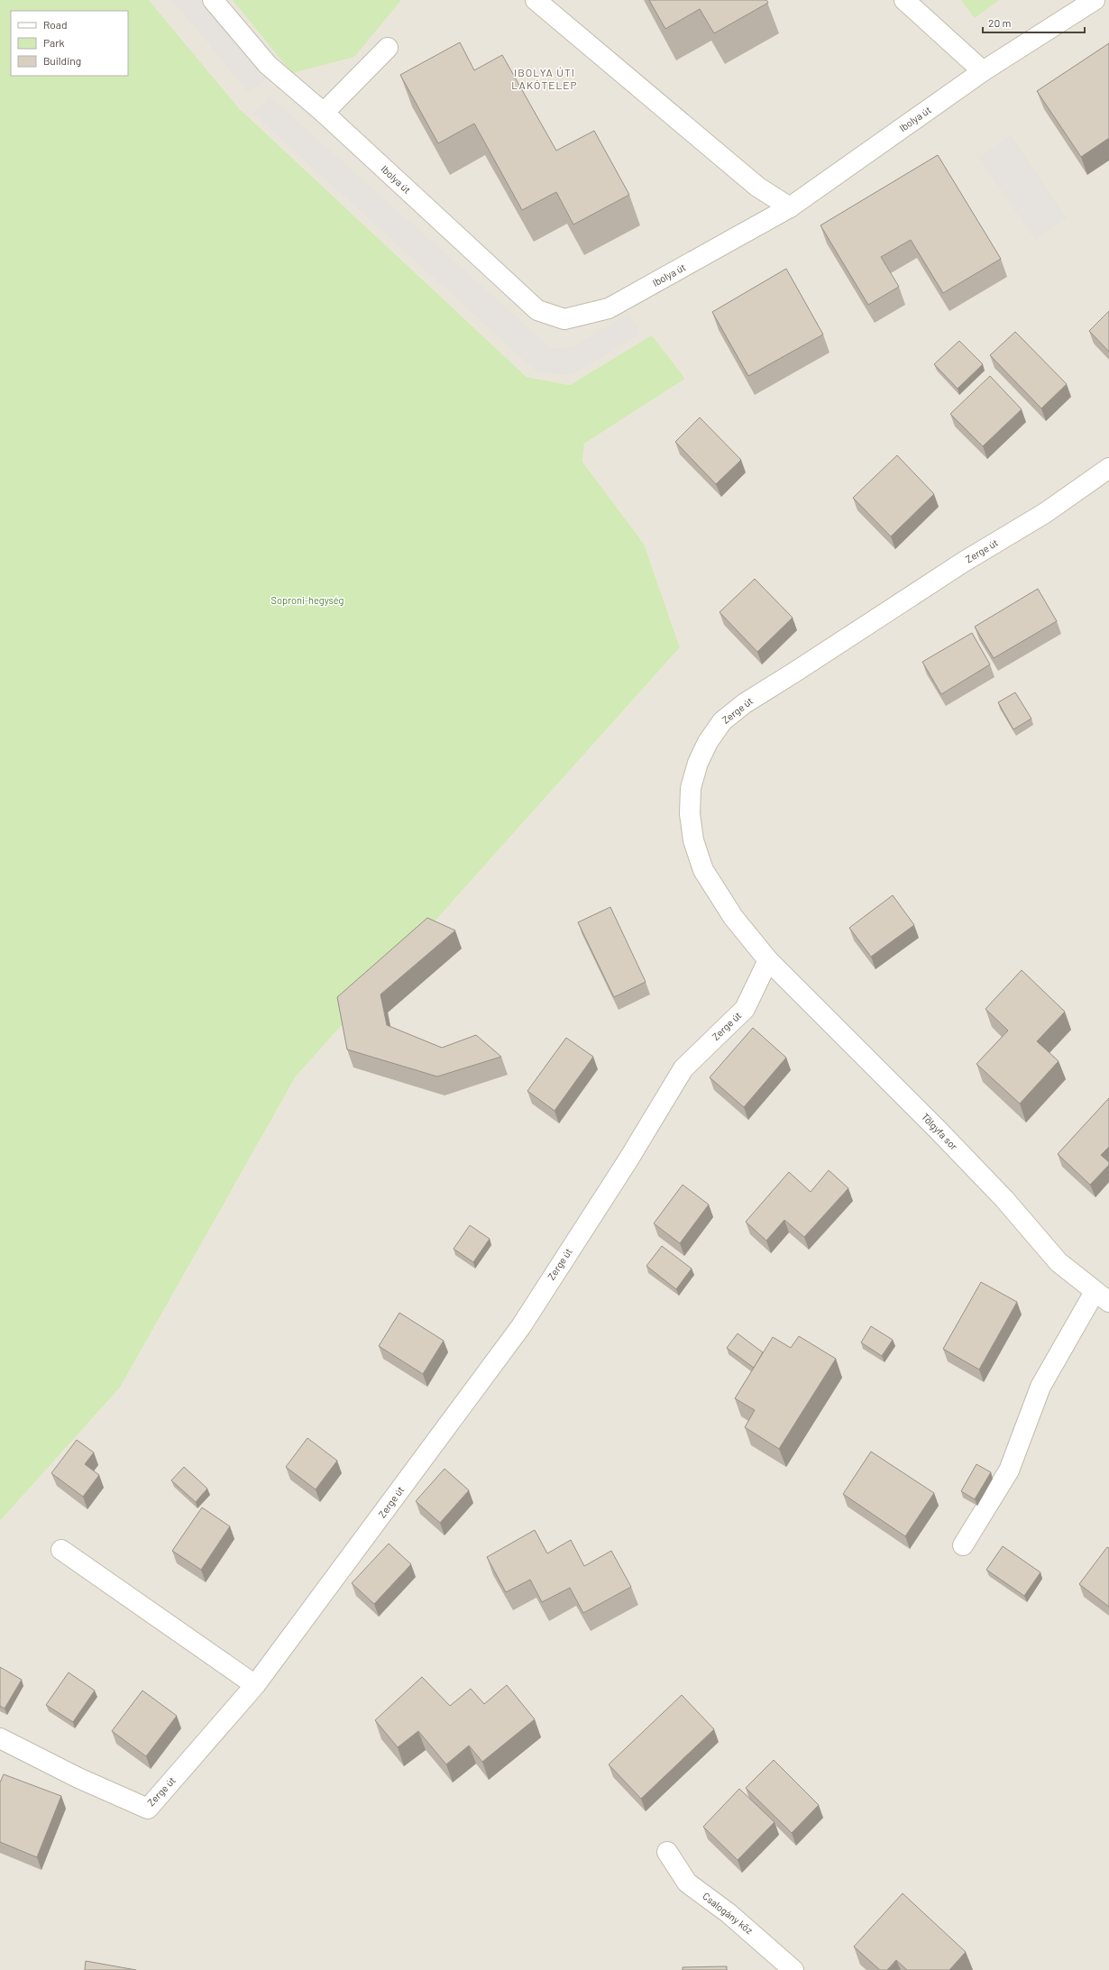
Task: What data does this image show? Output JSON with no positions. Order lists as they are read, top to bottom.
{
  "streets": {
    "street": [
      "Ibolya út",
      "Zerge út",
      "Tölgyfa sor",
      "Csalogány köz"
    ]
  },
  "crossings": [
    ["Zerge út", "Tölgyfa sor"]
  ],
  "districts": ["IBOLYA ÚTI LAKÓTELEP"],
  "parks": ["Soproni-hegység"],
  "legend": ["Road", "Park", "Building"],
  "scale_bar": "20 m"
}
